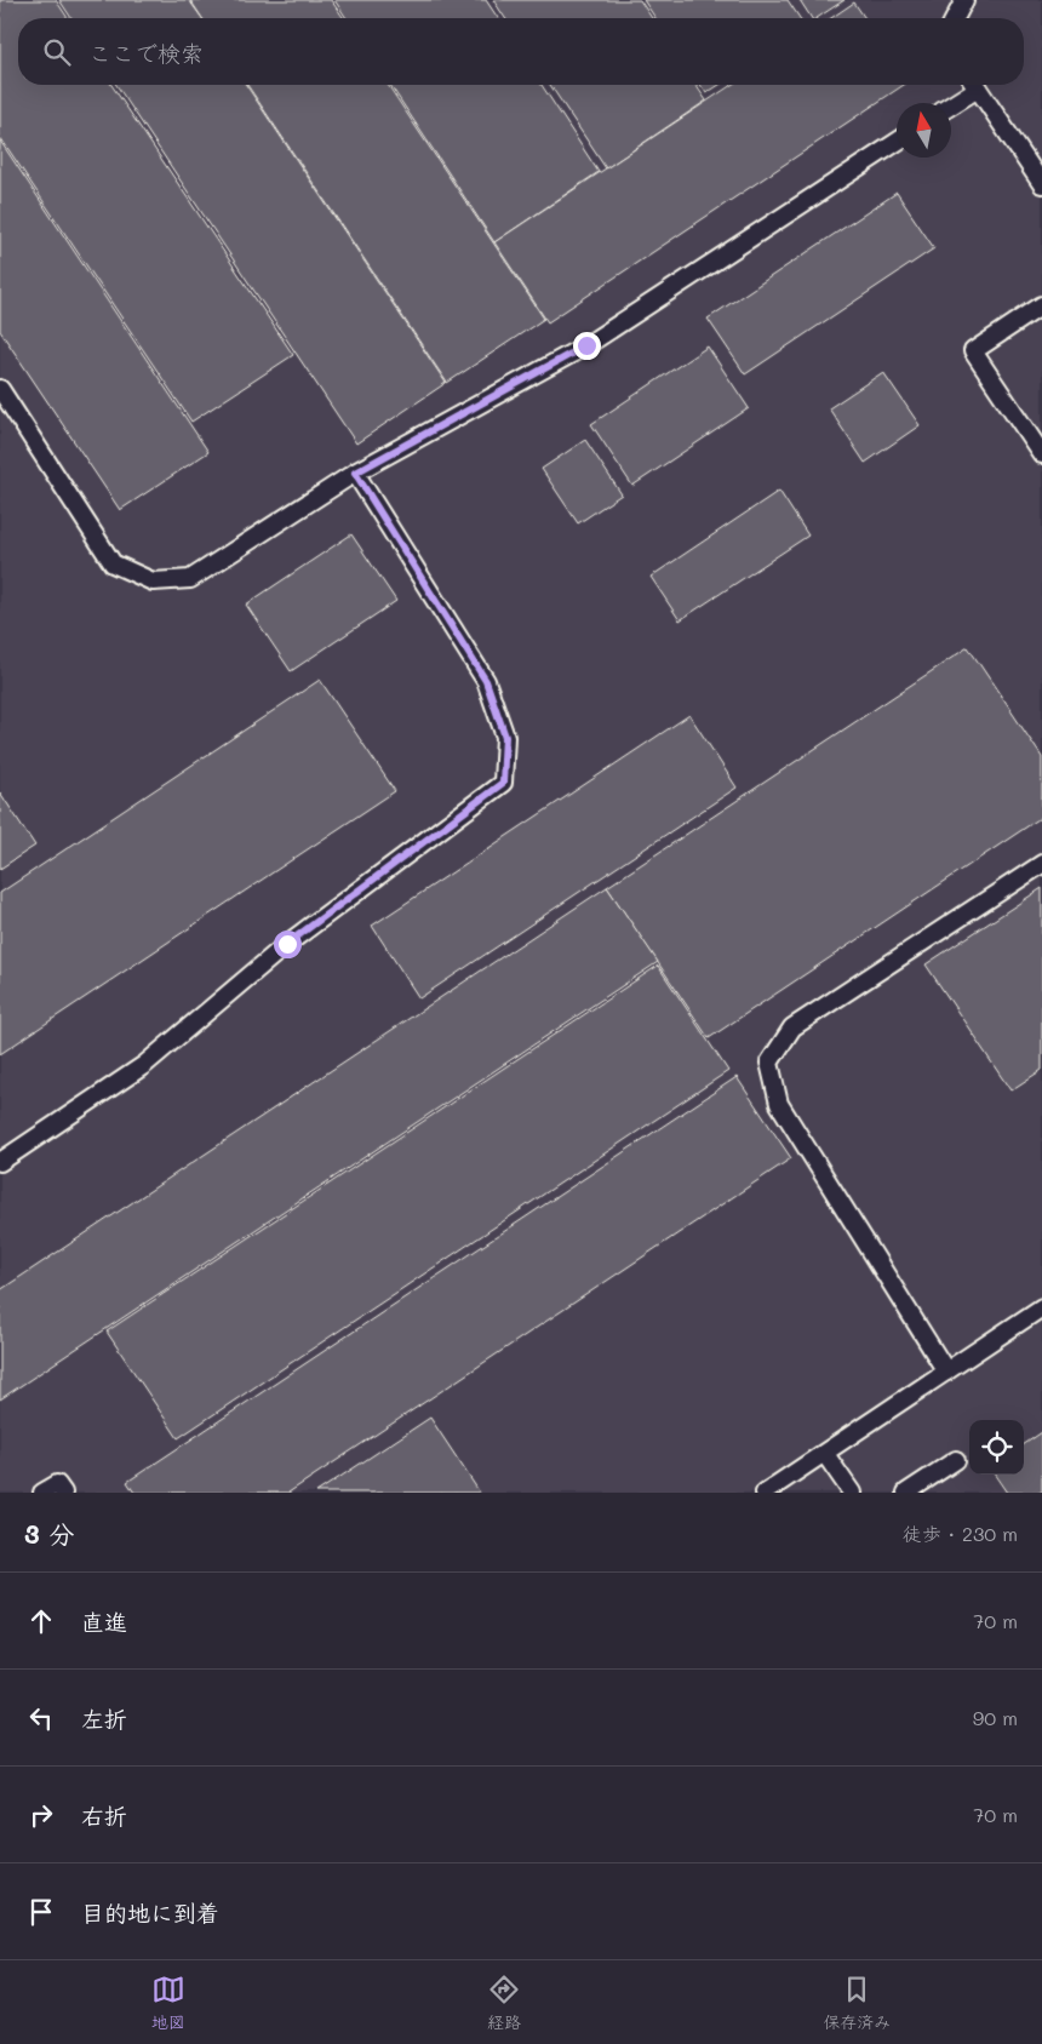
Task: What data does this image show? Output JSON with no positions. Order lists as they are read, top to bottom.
{
  "north": "top",
  "page": {
    "search": "ここで検索",
    "heading": ["3 分", "徒歩 · 230 m"],
    "list": [
      ["直進", "70 m"],
      ["左折", "90 m"],
      ["右折", "70 m"],
      "目的地に到着"
    ],
    "nav": ["地図", "経路", "保存済み"]
  }
}
